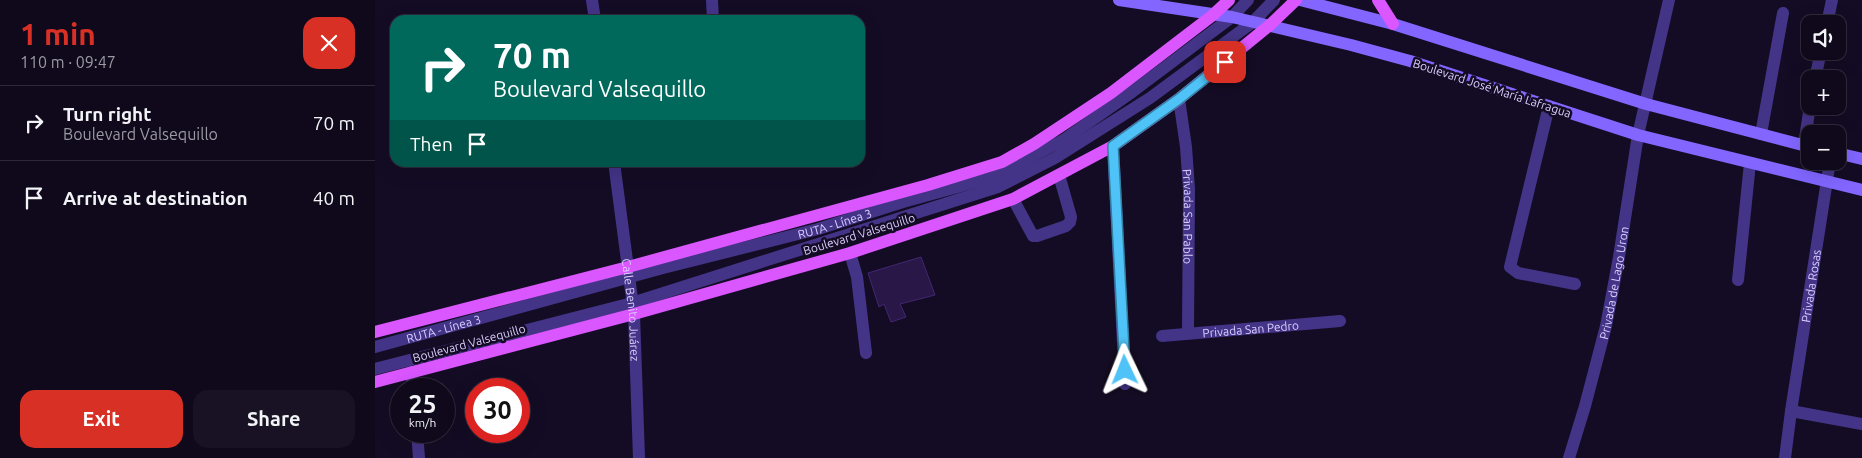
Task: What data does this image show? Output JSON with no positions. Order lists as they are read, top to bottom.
{
  "streets": {
    "main road": ["Boulevard José María Lafragua", "Boulevard Valsequillo"],
    "street": [
      "Privada San Pablo",
      "RUTA - Línea 3",
      "Privada de Lago Uron",
      "Privada Rosas",
      "Calle Benito Juárez",
      "Privada San Pedro"
    ]
  },
  "crossings": [
    ["Boulevard José María Lafragua", "RUTA - Línea 3"],
    ["Boulevard José María Lafragua", "Boulevard Valsequillo"],
    ["Boulevard José María Lafragua", "Privada de Lago Uron"],
    ["Boulevard José María Lafragua", "Privada Rosas"],
    ["Privada San Pablo", "Boulevard Valsequillo"],
    ["Privada San Pablo", "Privada San Pedro"],
    ["RUTA - Línea 3", "Calle Benito Juárez"],
    ["Boulevard Valsequillo", "Calle Benito Juárez"]
  ],
  "page": {
    "heading": ["1 min", "110 m · 09:47"],
    "map_buttons": ["+", "−"],
    "turn": ["70 m", "Boulevard Valsequillo"],
    "list": [
      {
        "name": "Turn right",
        "note": "Boulevard Valsequillo",
        "value": "70 m"
      },
      {
        "name": "Arrive at destination",
        "value": "40 m"
      }
    ],
    "then": "Then",
    "speed": "25 km/h",
    "limit": "30",
    "buttons": ["Exit", "Share"]
  }
}
